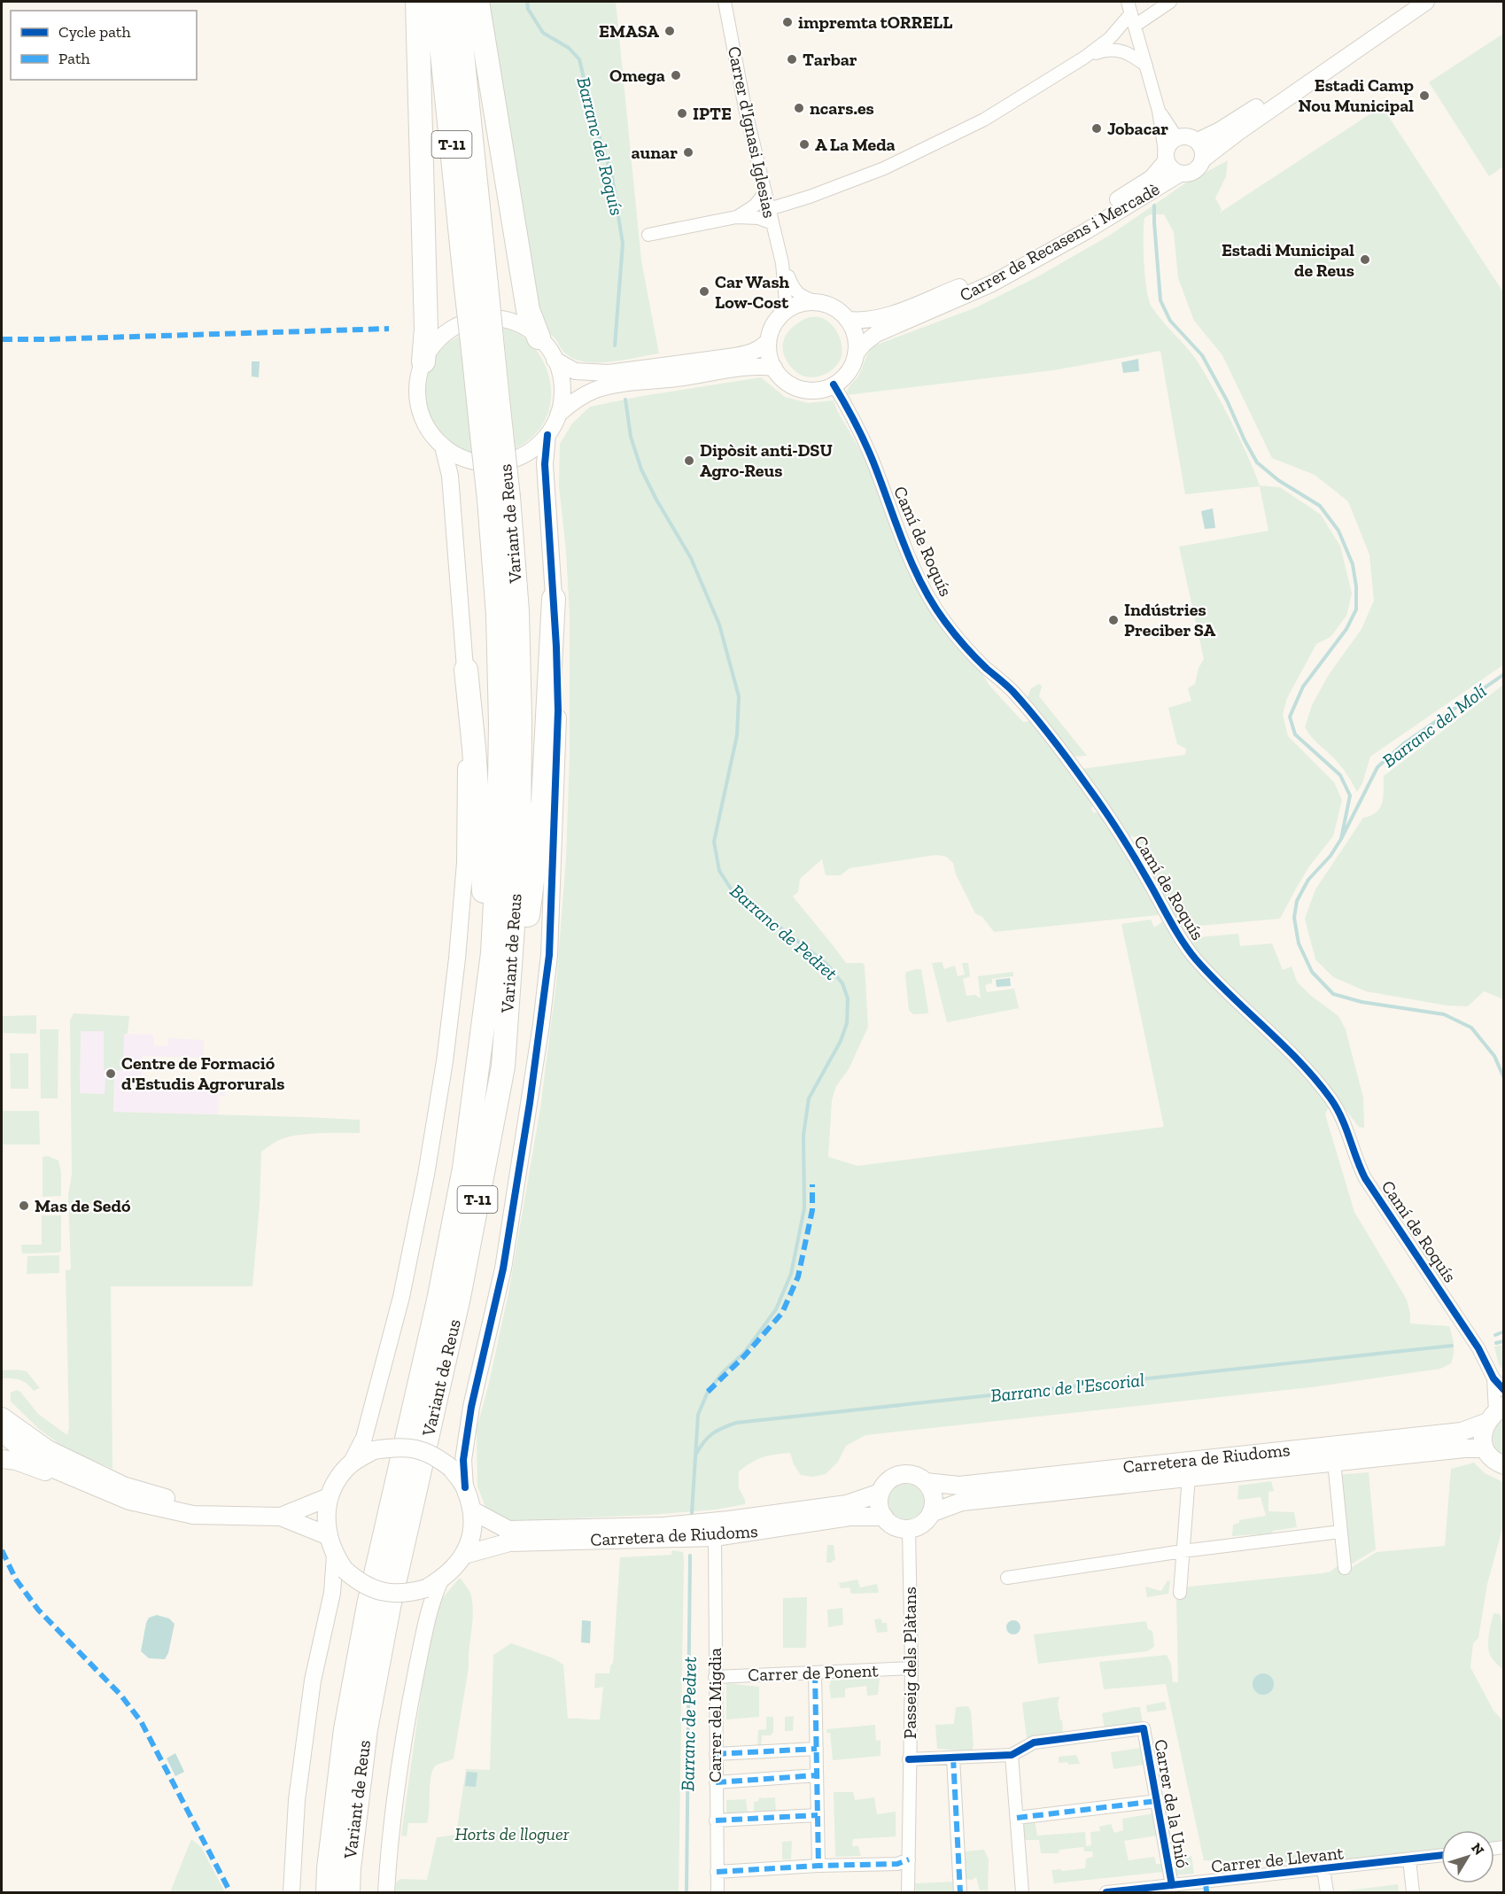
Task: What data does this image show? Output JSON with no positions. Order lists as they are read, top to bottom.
{
  "streets": {
    "highway": ["T-11", "Variant de Reus"],
    "main road": ["Carretera de Riudoms"],
    "street": [
      "Carrer d'Ignasi Iglesias",
      "Carrer de Recasens i Mercadè",
      "Camí de Roquís",
      "Passeig dels Plàtans",
      "Carrer de Ponent",
      "Carrer del Migdia",
      "Carrer de la Unió",
      "Carrer de Llevant"
    ]
  },
  "crossings": [
    ["Carrer d'Ignasi Iglesias", "Carrer de Recasens i Mercadè"],
    ["Carrer d'Ignasi Iglesias", "Camí de Roquís"],
    ["Carrer de Recasens i Mercadè", "Camí de Roquís"],
    ["Camí de Roquís", "Carretera de Riudoms"],
    ["Carretera de Riudoms", "Passeig dels Plàtans"],
    ["Carretera de Riudoms", "Carrer del Migdia"],
    ["Passeig dels Plàtans", "Carrer de Ponent"],
    ["Carrer de Ponent", "Carrer del Migdia"],
    ["Carrer de la Unió", "Carrer de Llevant"]
  ],
  "water": [
    "Barranc del Roquís",
    "Barranc del Molí",
    "Barranc de Pedret",
    "Barranc de l'Escorial"
  ],
  "parks": ["Horts de lloguer"],
  "places": [
    "impremta tORRELL",
    "EMASA",
    "Tarbar",
    "Omega",
    "Estadi Camp Nou Municipal",
    "ncars.es",
    "IPTE",
    "Jobacar",
    "A La Meda",
    "aunar",
    "Estadi Municipal de Reus",
    "Car Wash Low-Cost",
    "Dipòsit anti-DSU Agro-Reus",
    "Indústries Preciber SA",
    "Centre de Formació d'Estudis Agrorurals",
    "Mas de Sedó"
  ],
  "legend": ["Cycle path", "Path"],
  "north": "top right"
}
